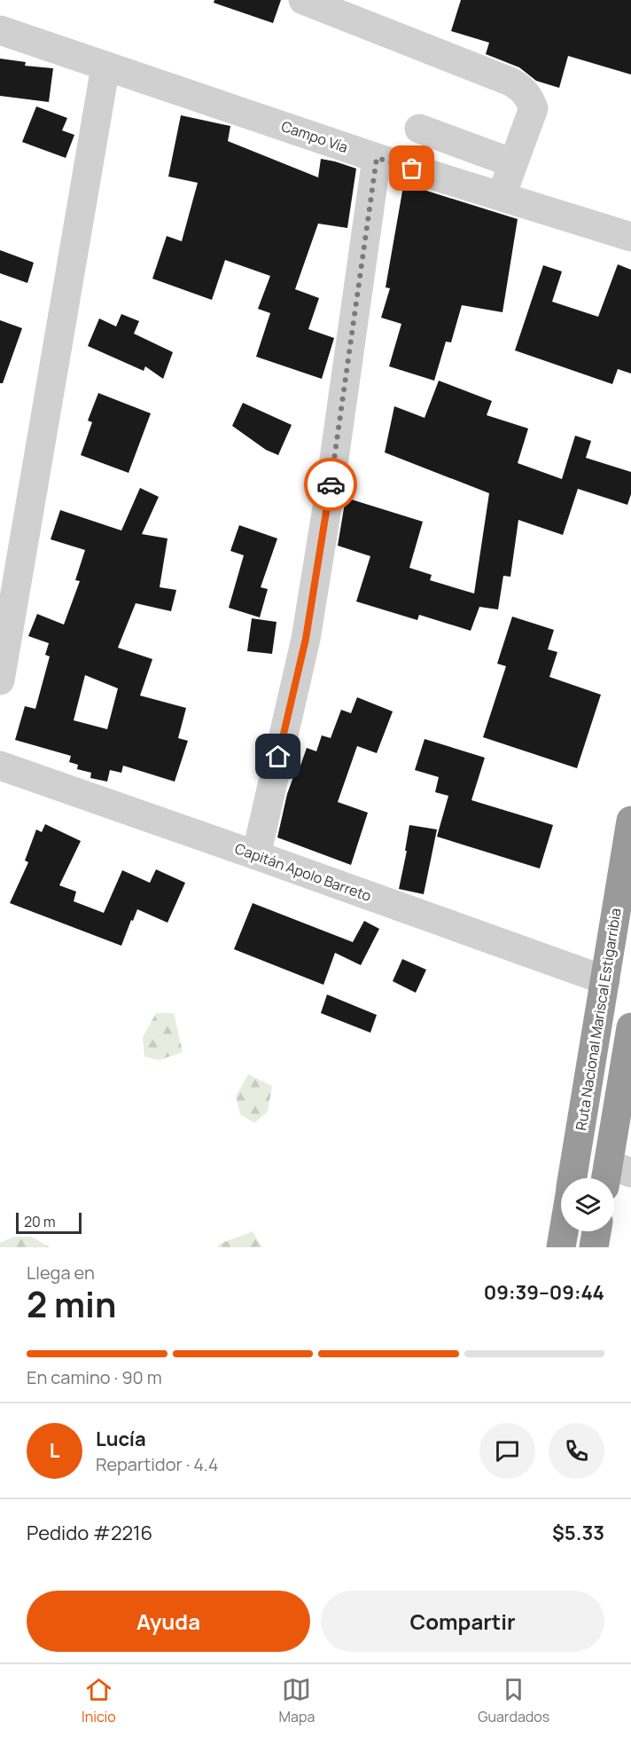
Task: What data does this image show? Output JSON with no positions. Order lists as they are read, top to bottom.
{
  "streets": {
    "highway": ["Ruta Nacional Mariscal Estigarribia"],
    "street": ["Campo Vía", "Capitán Apolo Barreto"]
  },
  "crossings": [
    ["Capitán Apolo Barreto", "Ruta Nacional Mariscal Estigarribia"]
  ],
  "scale_bar": "20 m",
  "page": {
    "scale": "20 m",
    "heading": ["2 min", "Llega en", "09:39–09:44"],
    "panel": [
      "Lucía",
      "Repartidor · 4.4",
      "Pedido #2216",
      "$5.33"
    ],
    "bar": "En camino · 90 m",
    "round": "L",
    "buttons": ["Ayuda", "Compartir"],
    "tabs": ["Inicio", "Mapa", "Guardados"]
  }
}
